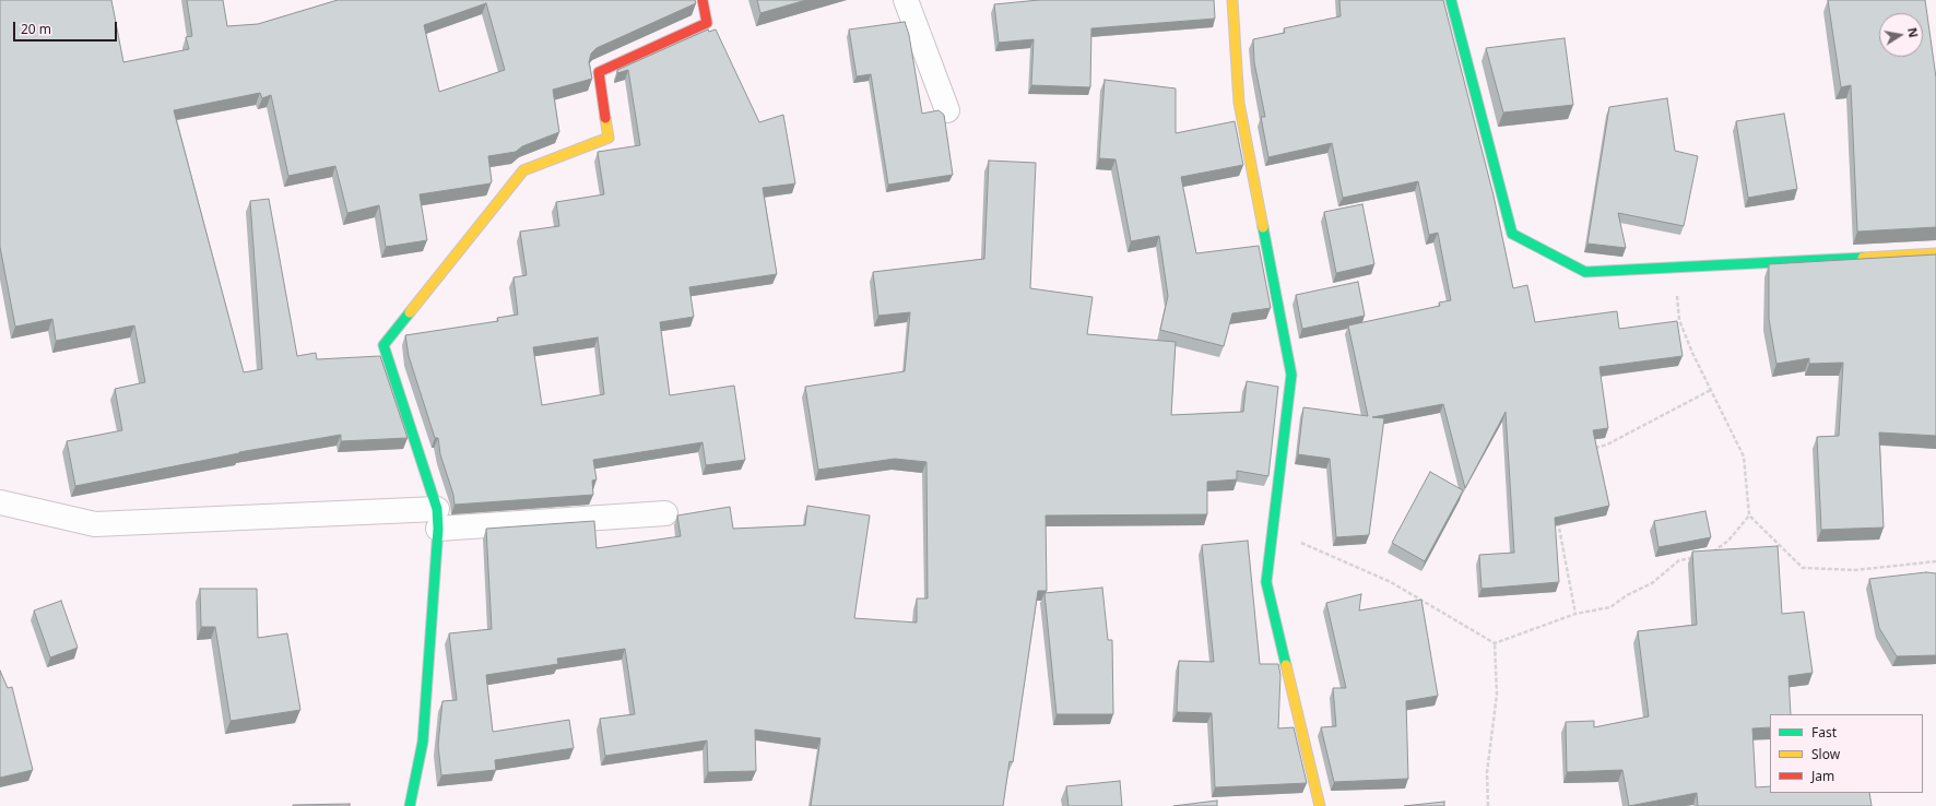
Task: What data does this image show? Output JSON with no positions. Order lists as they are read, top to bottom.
{
  "legend": ["Fast", "Slow", "Jam"],
  "scale_bar": "20 m",
  "north": "right"
}
